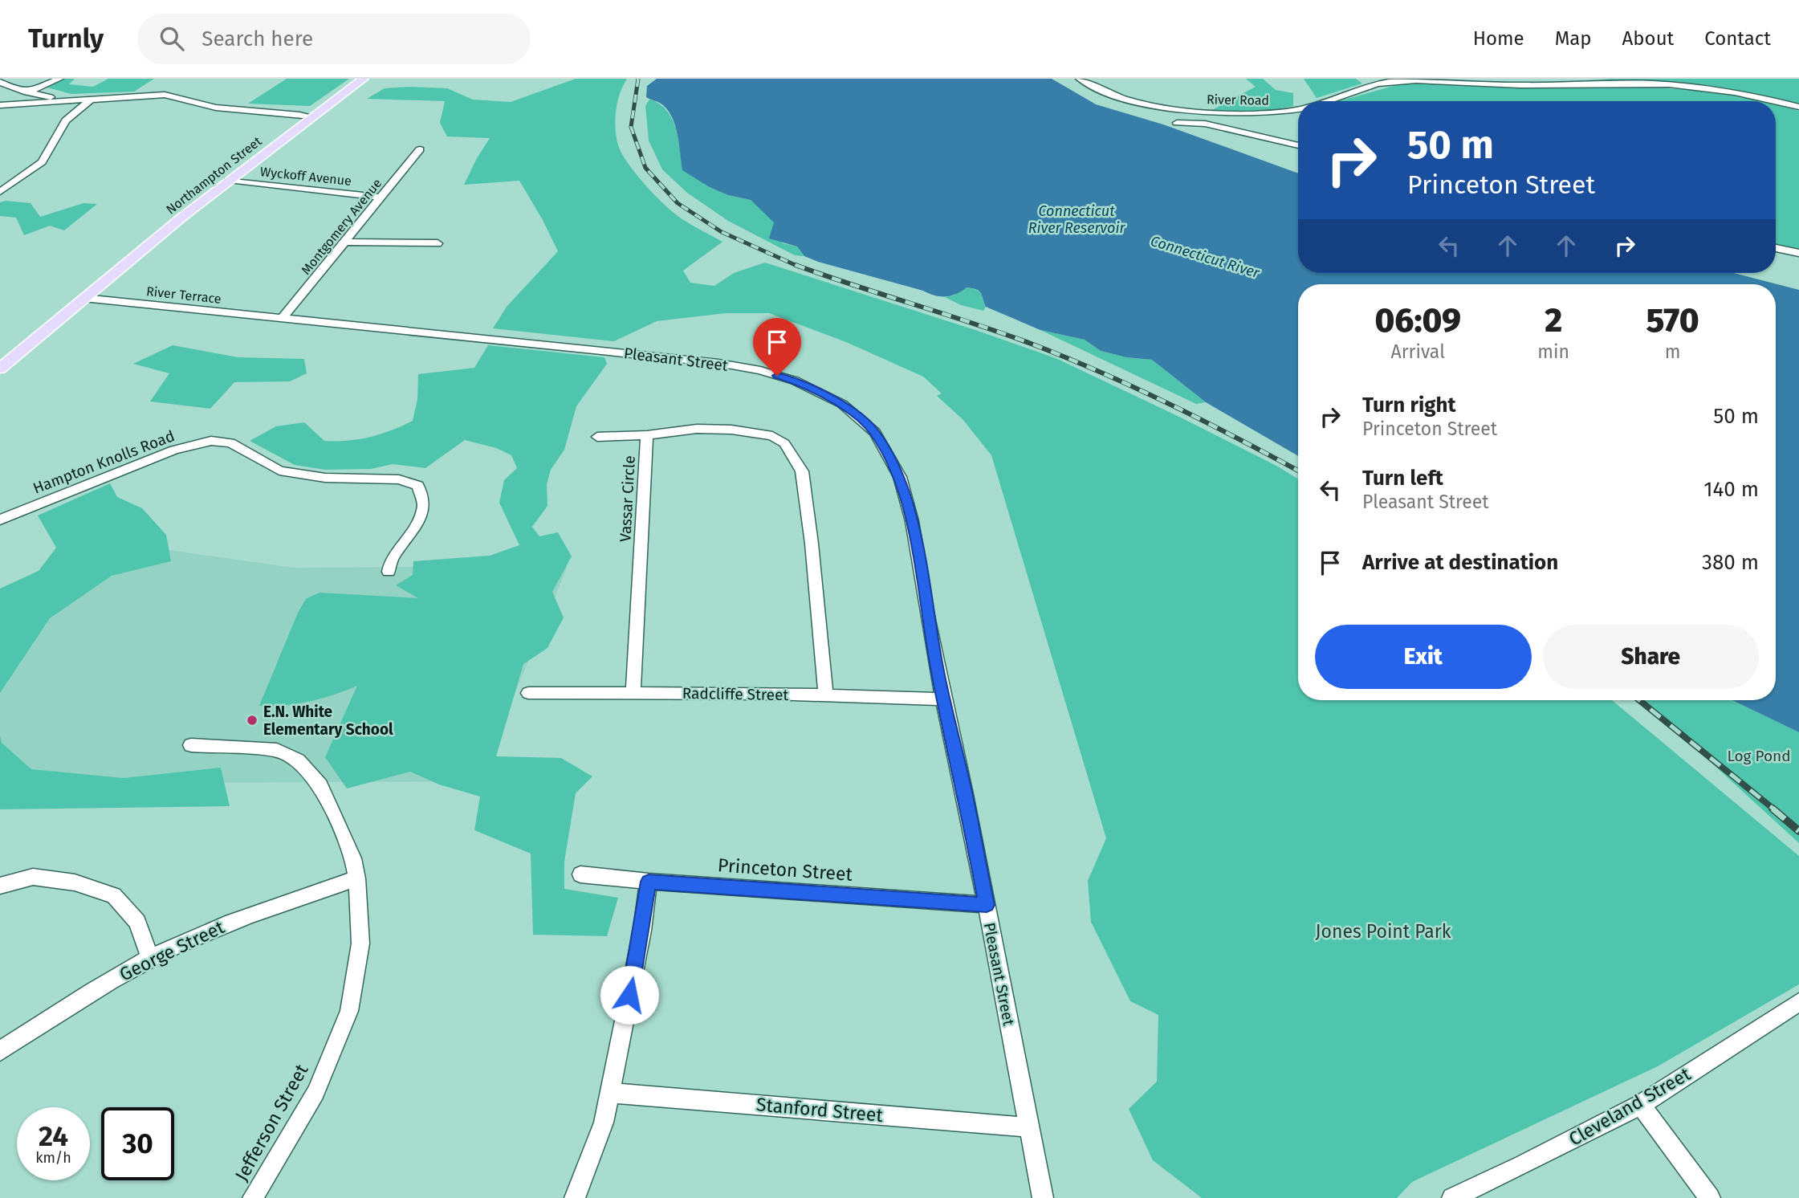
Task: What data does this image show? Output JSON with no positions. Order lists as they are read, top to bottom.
{
  "streets": {
    "main road": ["Northampton Street"],
    "street": [
      "River Road",
      "Wyckoff Avenue",
      "Montgomery Avenue",
      "River Terrace",
      "Pleasant Street",
      "Hampton Knolls Road",
      "Vassar Circle",
      "Radcliffe Street",
      "Princeton Street",
      "George Street",
      "Cleveland Street",
      "Stanford Street",
      "Jefferson Street"
    ]
  },
  "crossings": [
    ["Northampton Street", "Wyckoff Avenue"],
    ["Northampton Street", "River Terrace"],
    ["Wyckoff Avenue", "Montgomery Avenue"],
    ["Montgomery Avenue", "River Terrace"],
    ["Montgomery Avenue", "Pleasant Street"],
    ["River Terrace", "Pleasant Street"],
    ["Pleasant Street", "Radcliffe Street"],
    ["Pleasant Street", "Princeton Street"],
    ["Pleasant Street", "Stanford Street"],
    ["Vassar Circle", "Radcliffe Street"],
    ["George Street", "Jefferson Street"]
  ],
  "water": ["Connecticut River Reservoir", "Connecticut River"],
  "parks": ["Log Pond", "Jones Point Park"],
  "places": ["E.N. White Elementary School"],
  "page": {
    "header": "Turnly",
    "search": "Search here",
    "nav": [
      "Home",
      "Map",
      "About",
      "Contact"
    ],
    "turn": ["50 m", "Princeton Street"],
    "eta": [
      "06:09",
      "Arrival",
      "2",
      "min",
      "570",
      "m"
    ],
    "list": [
      {
        "name": "Turn right",
        "note": "Princeton Street",
        "value": "50 m"
      },
      {
        "name": "Turn left",
        "note": "Pleasant Street",
        "value": "140 m"
      },
      {
        "name": "Arrive at destination",
        "value": "380 m"
      }
    ],
    "buttons": ["Exit", "Share"],
    "speed": "24 km/h",
    "limit": "30"
  }
}
